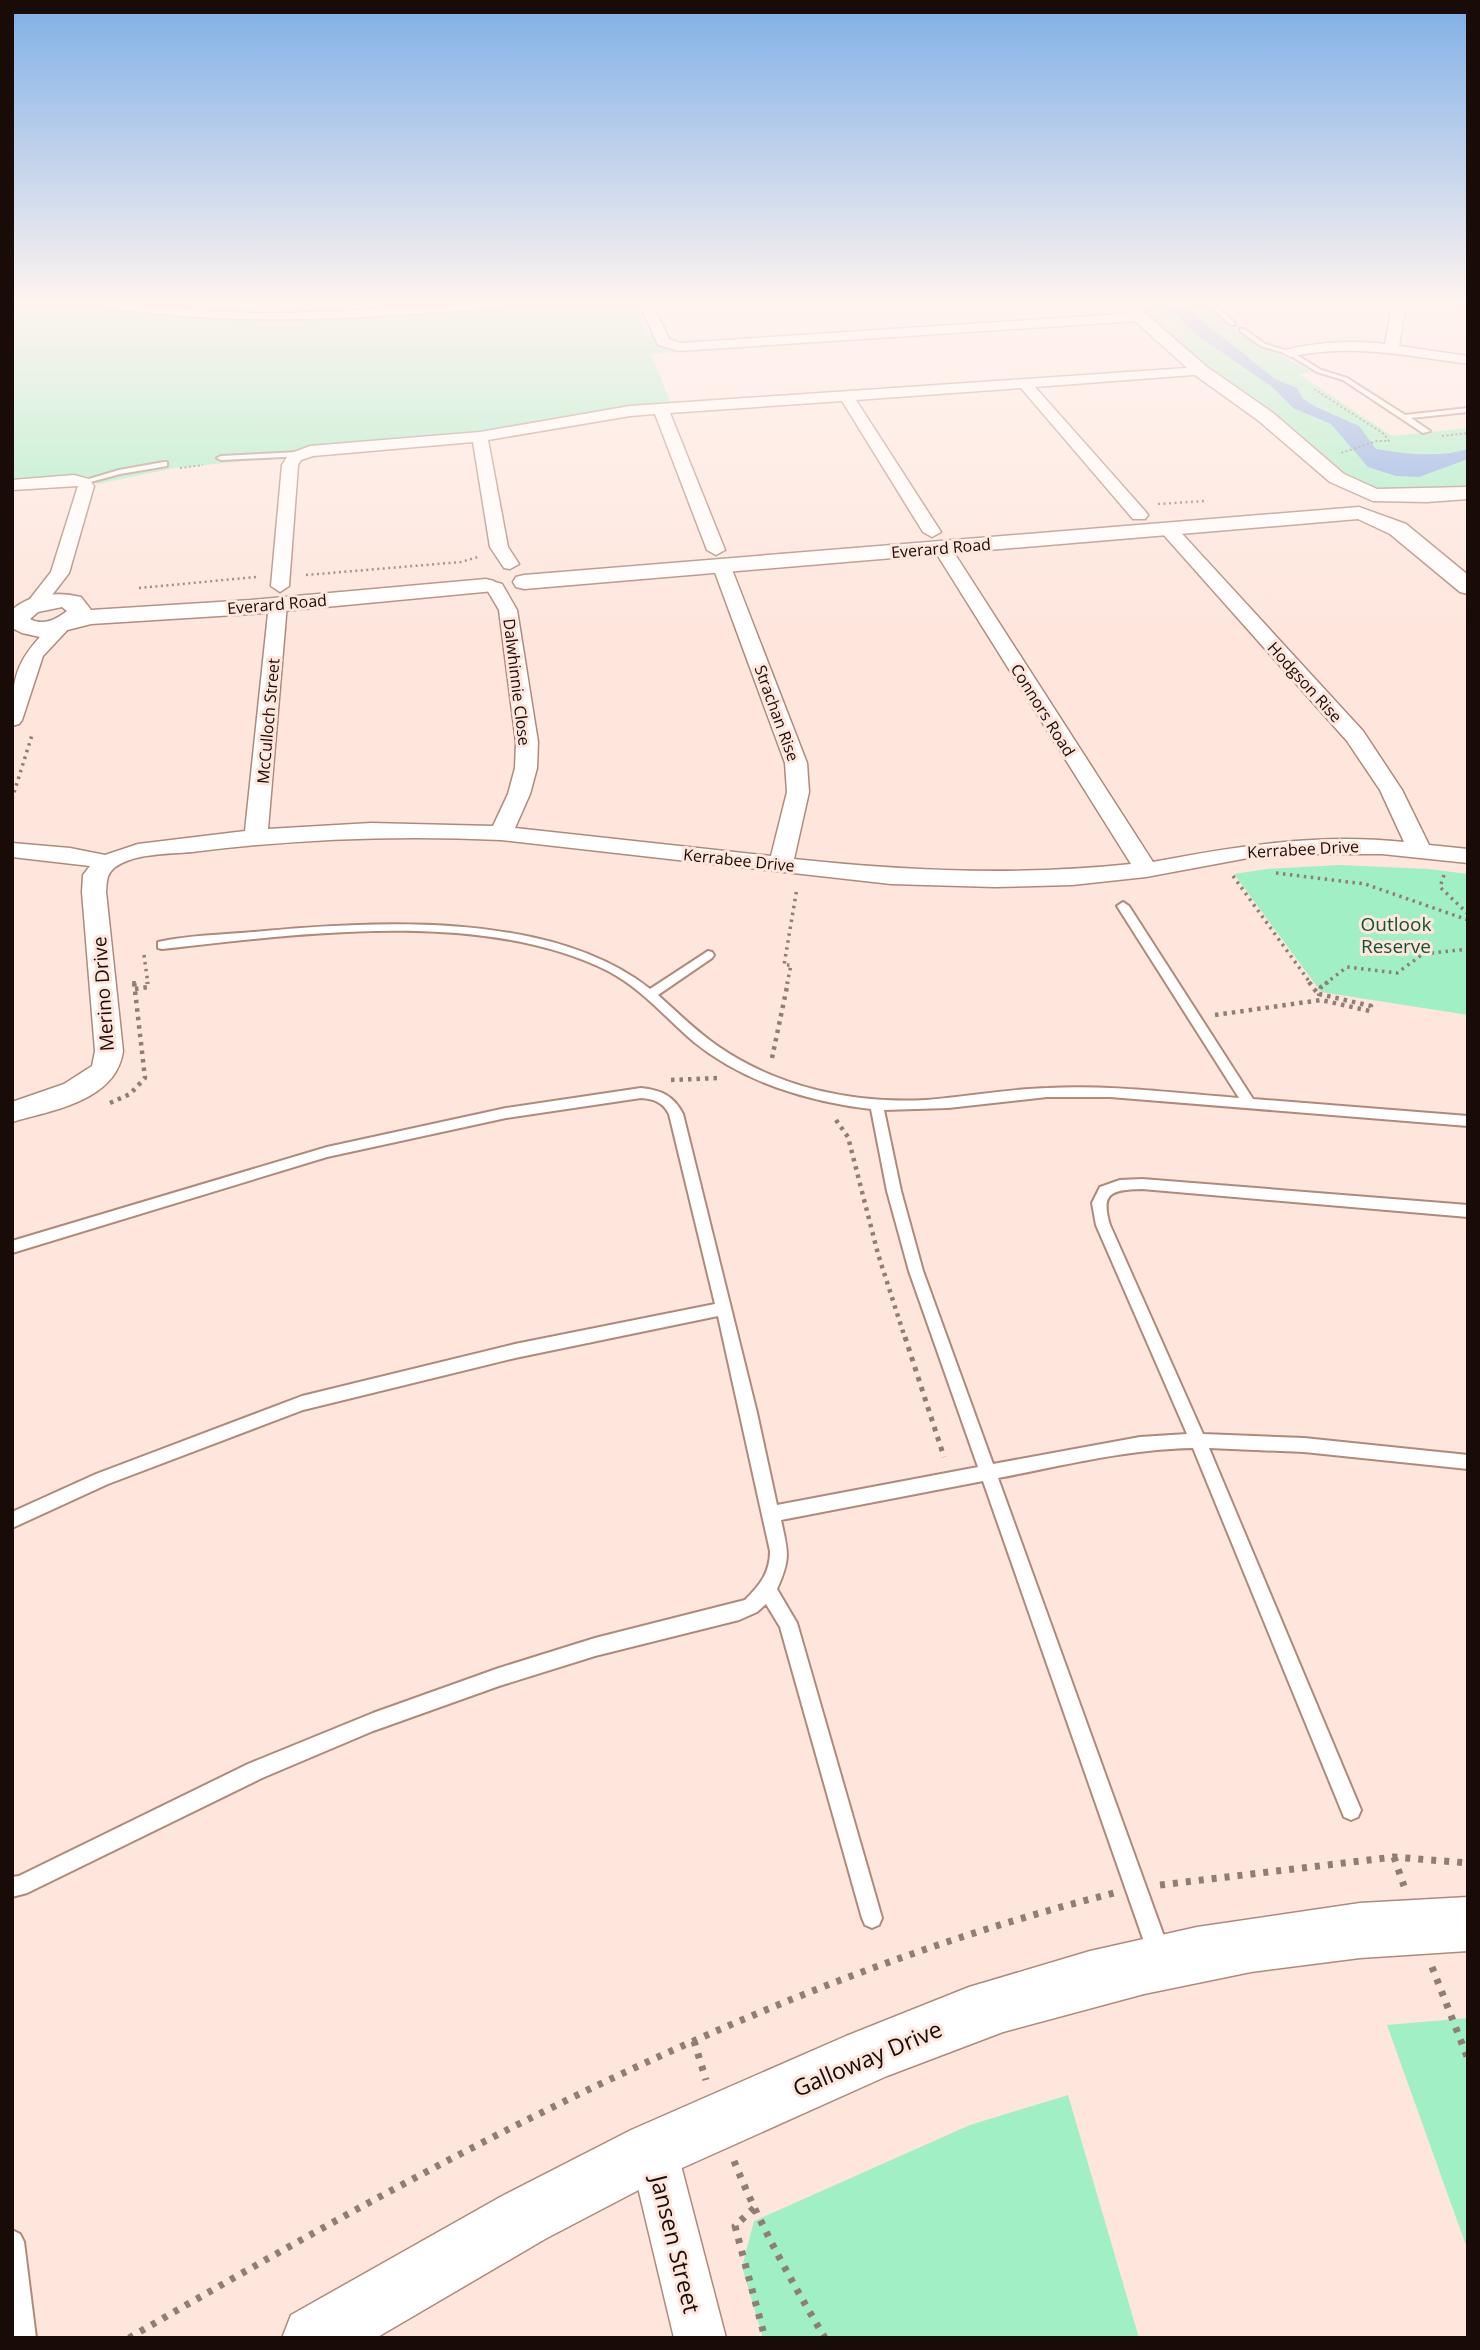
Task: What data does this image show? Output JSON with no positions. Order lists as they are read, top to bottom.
{
  "streets": {
    "street": [
      "Everard Road",
      "Dalwhinnie Close",
      "Hodgson Rise",
      "Connors Road",
      "Strachan Rise",
      "McCulloch Street",
      "Kerrabee Drive",
      "Merino Drive",
      "Galloway Drive",
      "Jansen Street"
    ]
  },
  "crossings": [
    ["Everard Road", "Dalwhinnie Close"],
    ["Everard Road", "Hodgson Rise"],
    ["Everard Road", "Connors Road"],
    ["Everard Road", "Strachan Rise"],
    ["Everard Road", "McCulloch Street"],
    ["Dalwhinnie Close", "Kerrabee Drive"],
    ["Hodgson Rise", "Kerrabee Drive"],
    ["Connors Road", "Kerrabee Drive"],
    ["Strachan Rise", "Kerrabee Drive"],
    ["McCulloch Street", "Kerrabee Drive"],
    ["Kerrabee Drive", "Merino Drive"],
    ["Galloway Drive", "Jansen Street"]
  ],
  "parks": ["Outlook Reserve"]
}
